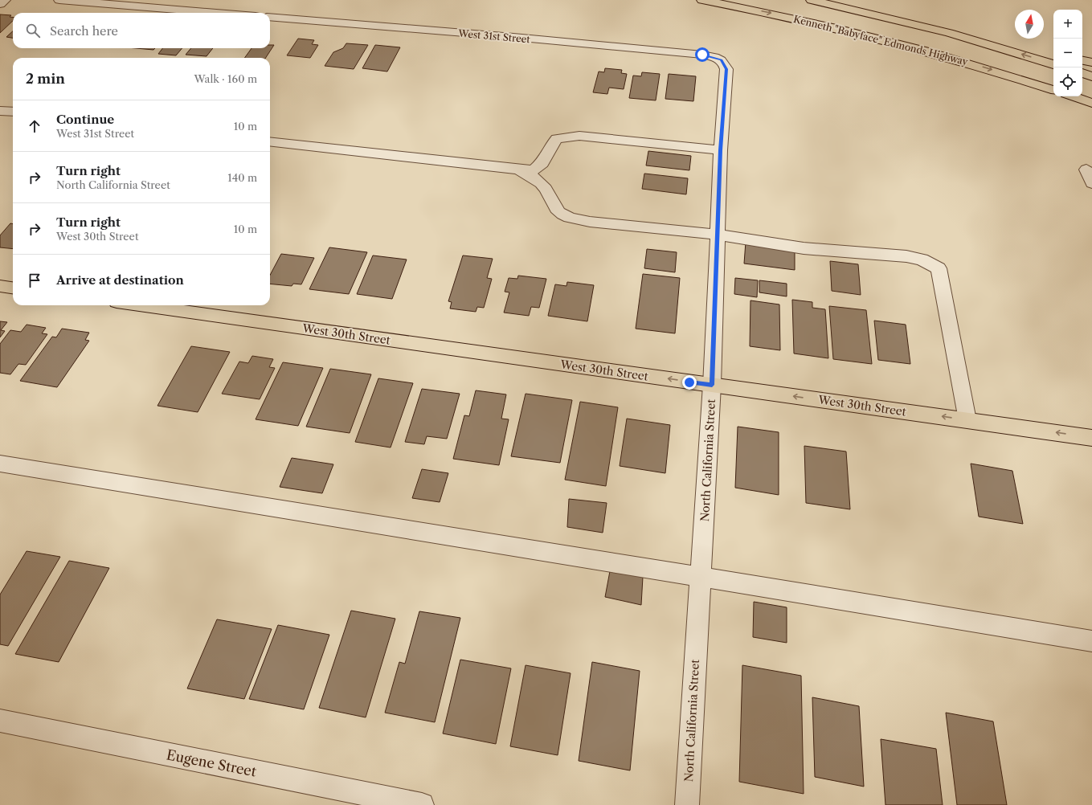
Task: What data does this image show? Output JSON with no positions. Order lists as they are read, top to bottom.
{
  "streets": {
    "main road": ["Kenneth \"Babyface\" Edmonds Highway", "West 30th Street"],
    "street": ["West 31st Street", "North California Street", "Eugene Street"]
  },
  "crossings": [
    ["West 31st Street", "North California Street"],
    ["West 30th Street", "North California Street"]
  ],
  "one_way": ["West 30th Street"],
  "north": "top",
  "page": {
    "map_buttons": ["+", "−"],
    "search": "Search here",
    "heading": ["2 min", "Walk · 160 m"],
    "list": [
      ["Continue", "West 31st Street", "10 m"],
      ["Turn right", "North California Street", "140 m"],
      ["Turn right", "West 30th Street", "10 m"],
      "Arrive at destination"
    ]
  }
}
